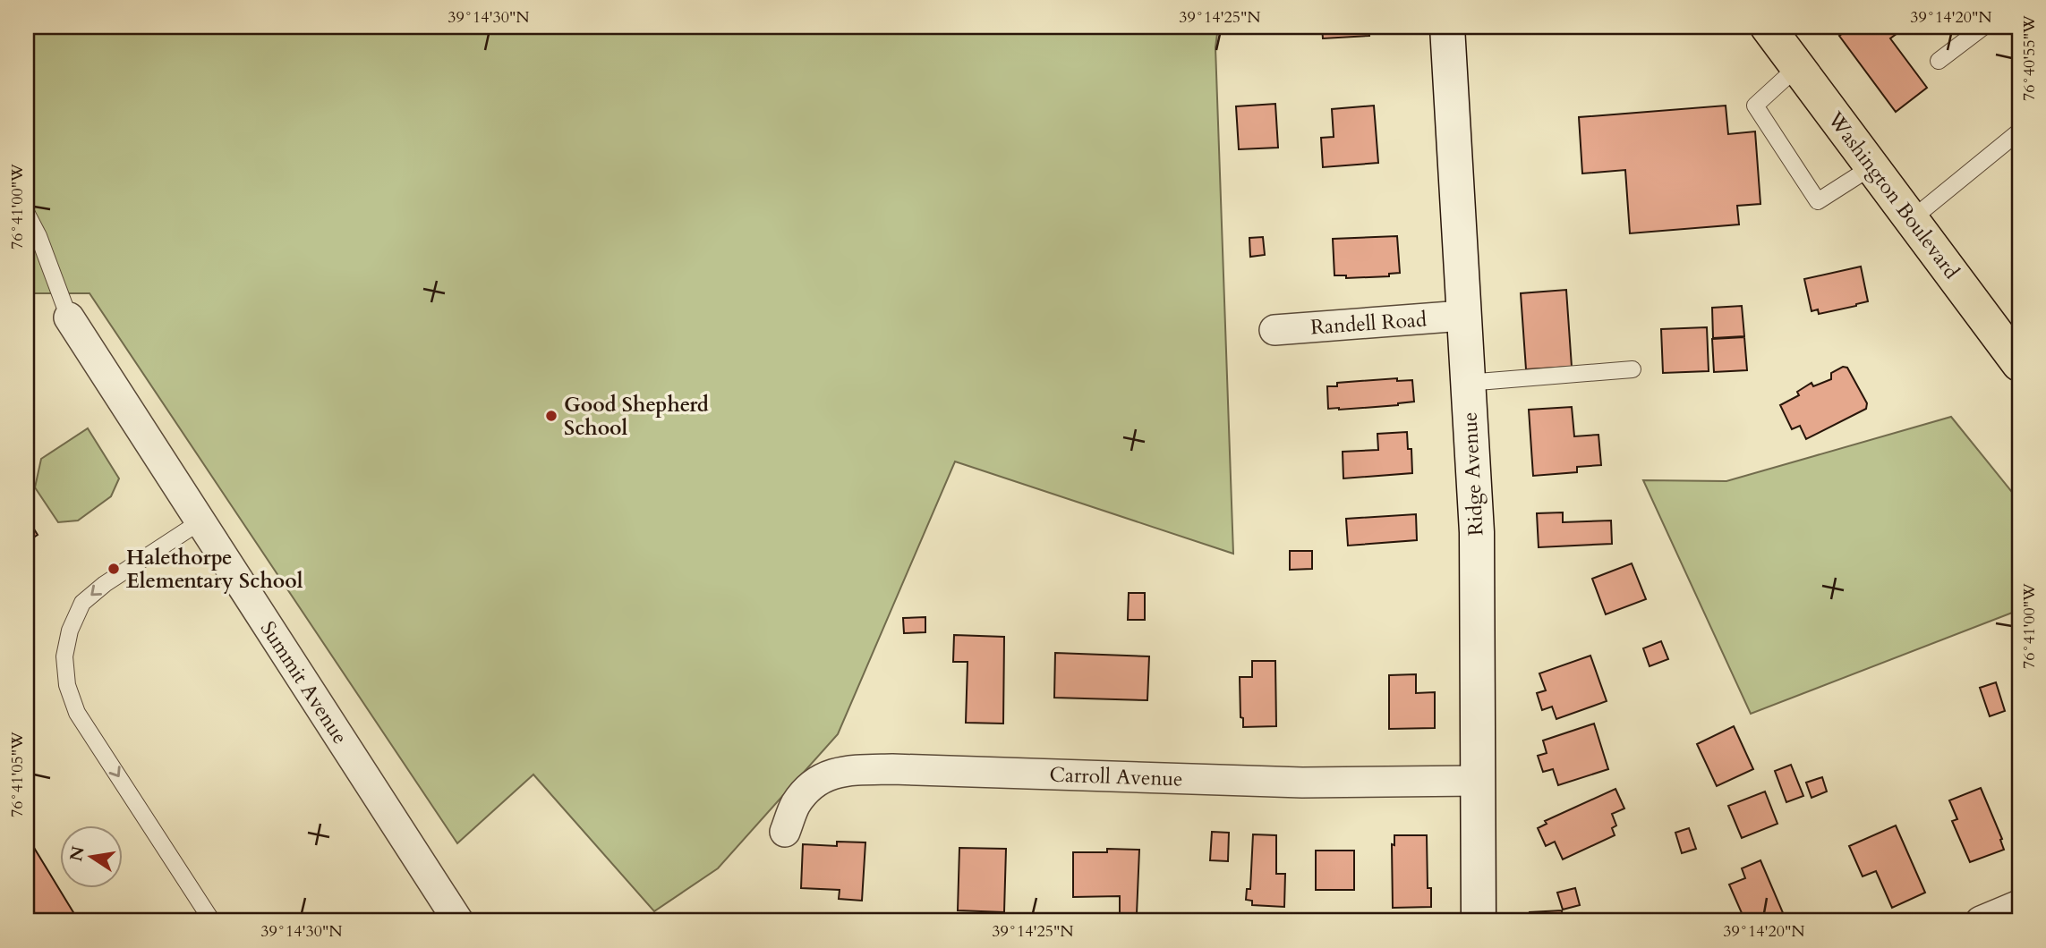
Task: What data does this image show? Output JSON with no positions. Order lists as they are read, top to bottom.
{
  "streets": {
    "main road": ["Washington Boulevard"],
    "street": [
      "Randell Road",
      "Ridge Avenue",
      "Summit Avenue",
      "Carroll Avenue"
    ]
  },
  "crossings": [
    ["Randell Road", "Ridge Avenue"],
    ["Ridge Avenue", "Carroll Avenue"]
  ],
  "places": ["Good Shepherd School", "Halethorpe Elementary School"],
  "north": "left",
  "coordinates": [
    "39°14'30\"N",
    "39°14'25\"N",
    "39°14'20\"N",
    "76°40'55\"W",
    "76°41'00\"W",
    "76°41'05\"W"
  ]
}
